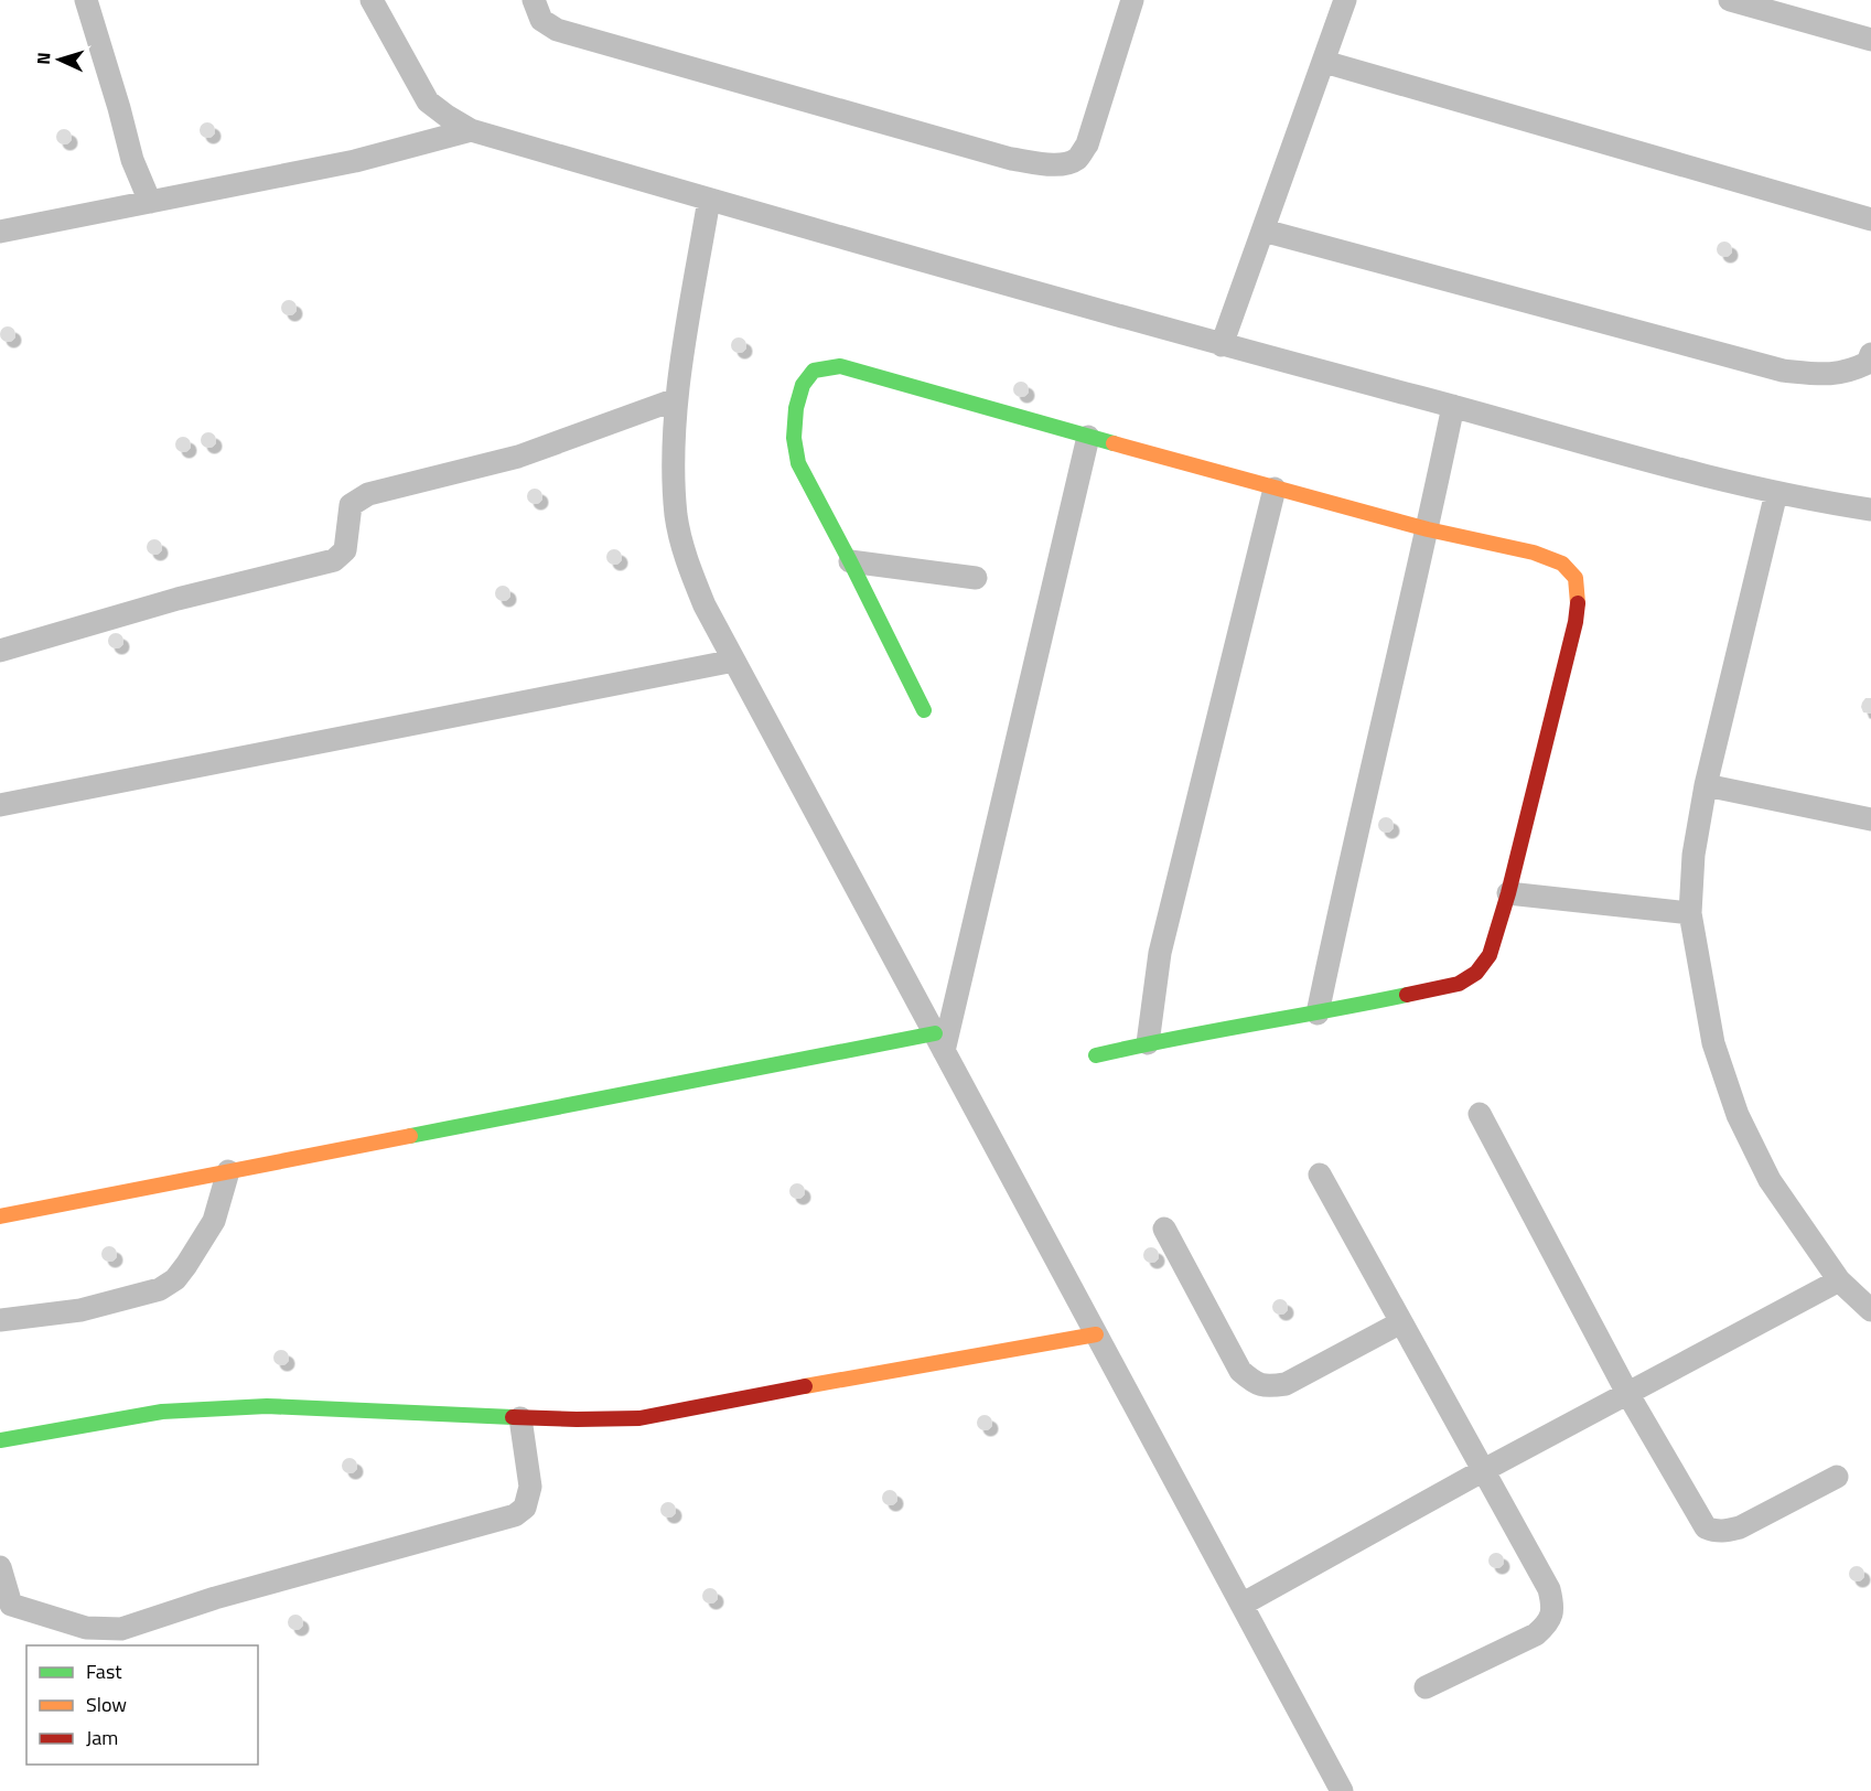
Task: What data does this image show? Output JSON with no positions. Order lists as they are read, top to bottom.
{
  "legend": ["Fast", "Slow", "Jam"],
  "north": "left"
}
